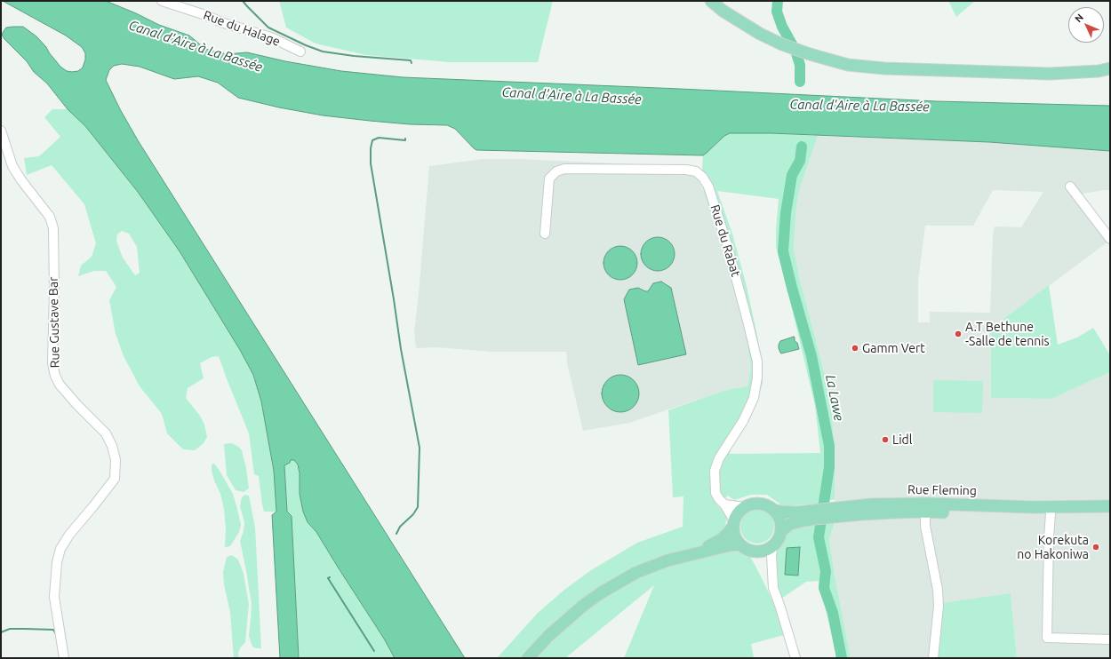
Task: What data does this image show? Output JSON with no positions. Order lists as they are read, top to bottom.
{
  "streets": {
    "main road": ["Rue Fleming"],
    "street": ["Rue du Halage", "Rue du Rabat", "Rue Gustave Bar"]
  },
  "crossings": [
    ["Rue du Rabat", "Rue Fleming"]
  ],
  "water": ["Canal d'Aire à La Bassée", "La Lawe"],
  "places": [
    "A.T Bethune -Salle de tennis",
    "Gamm Vert",
    "Lidl",
    "Korekuta no Hakoniwa"
  ],
  "north": "top left"
}
